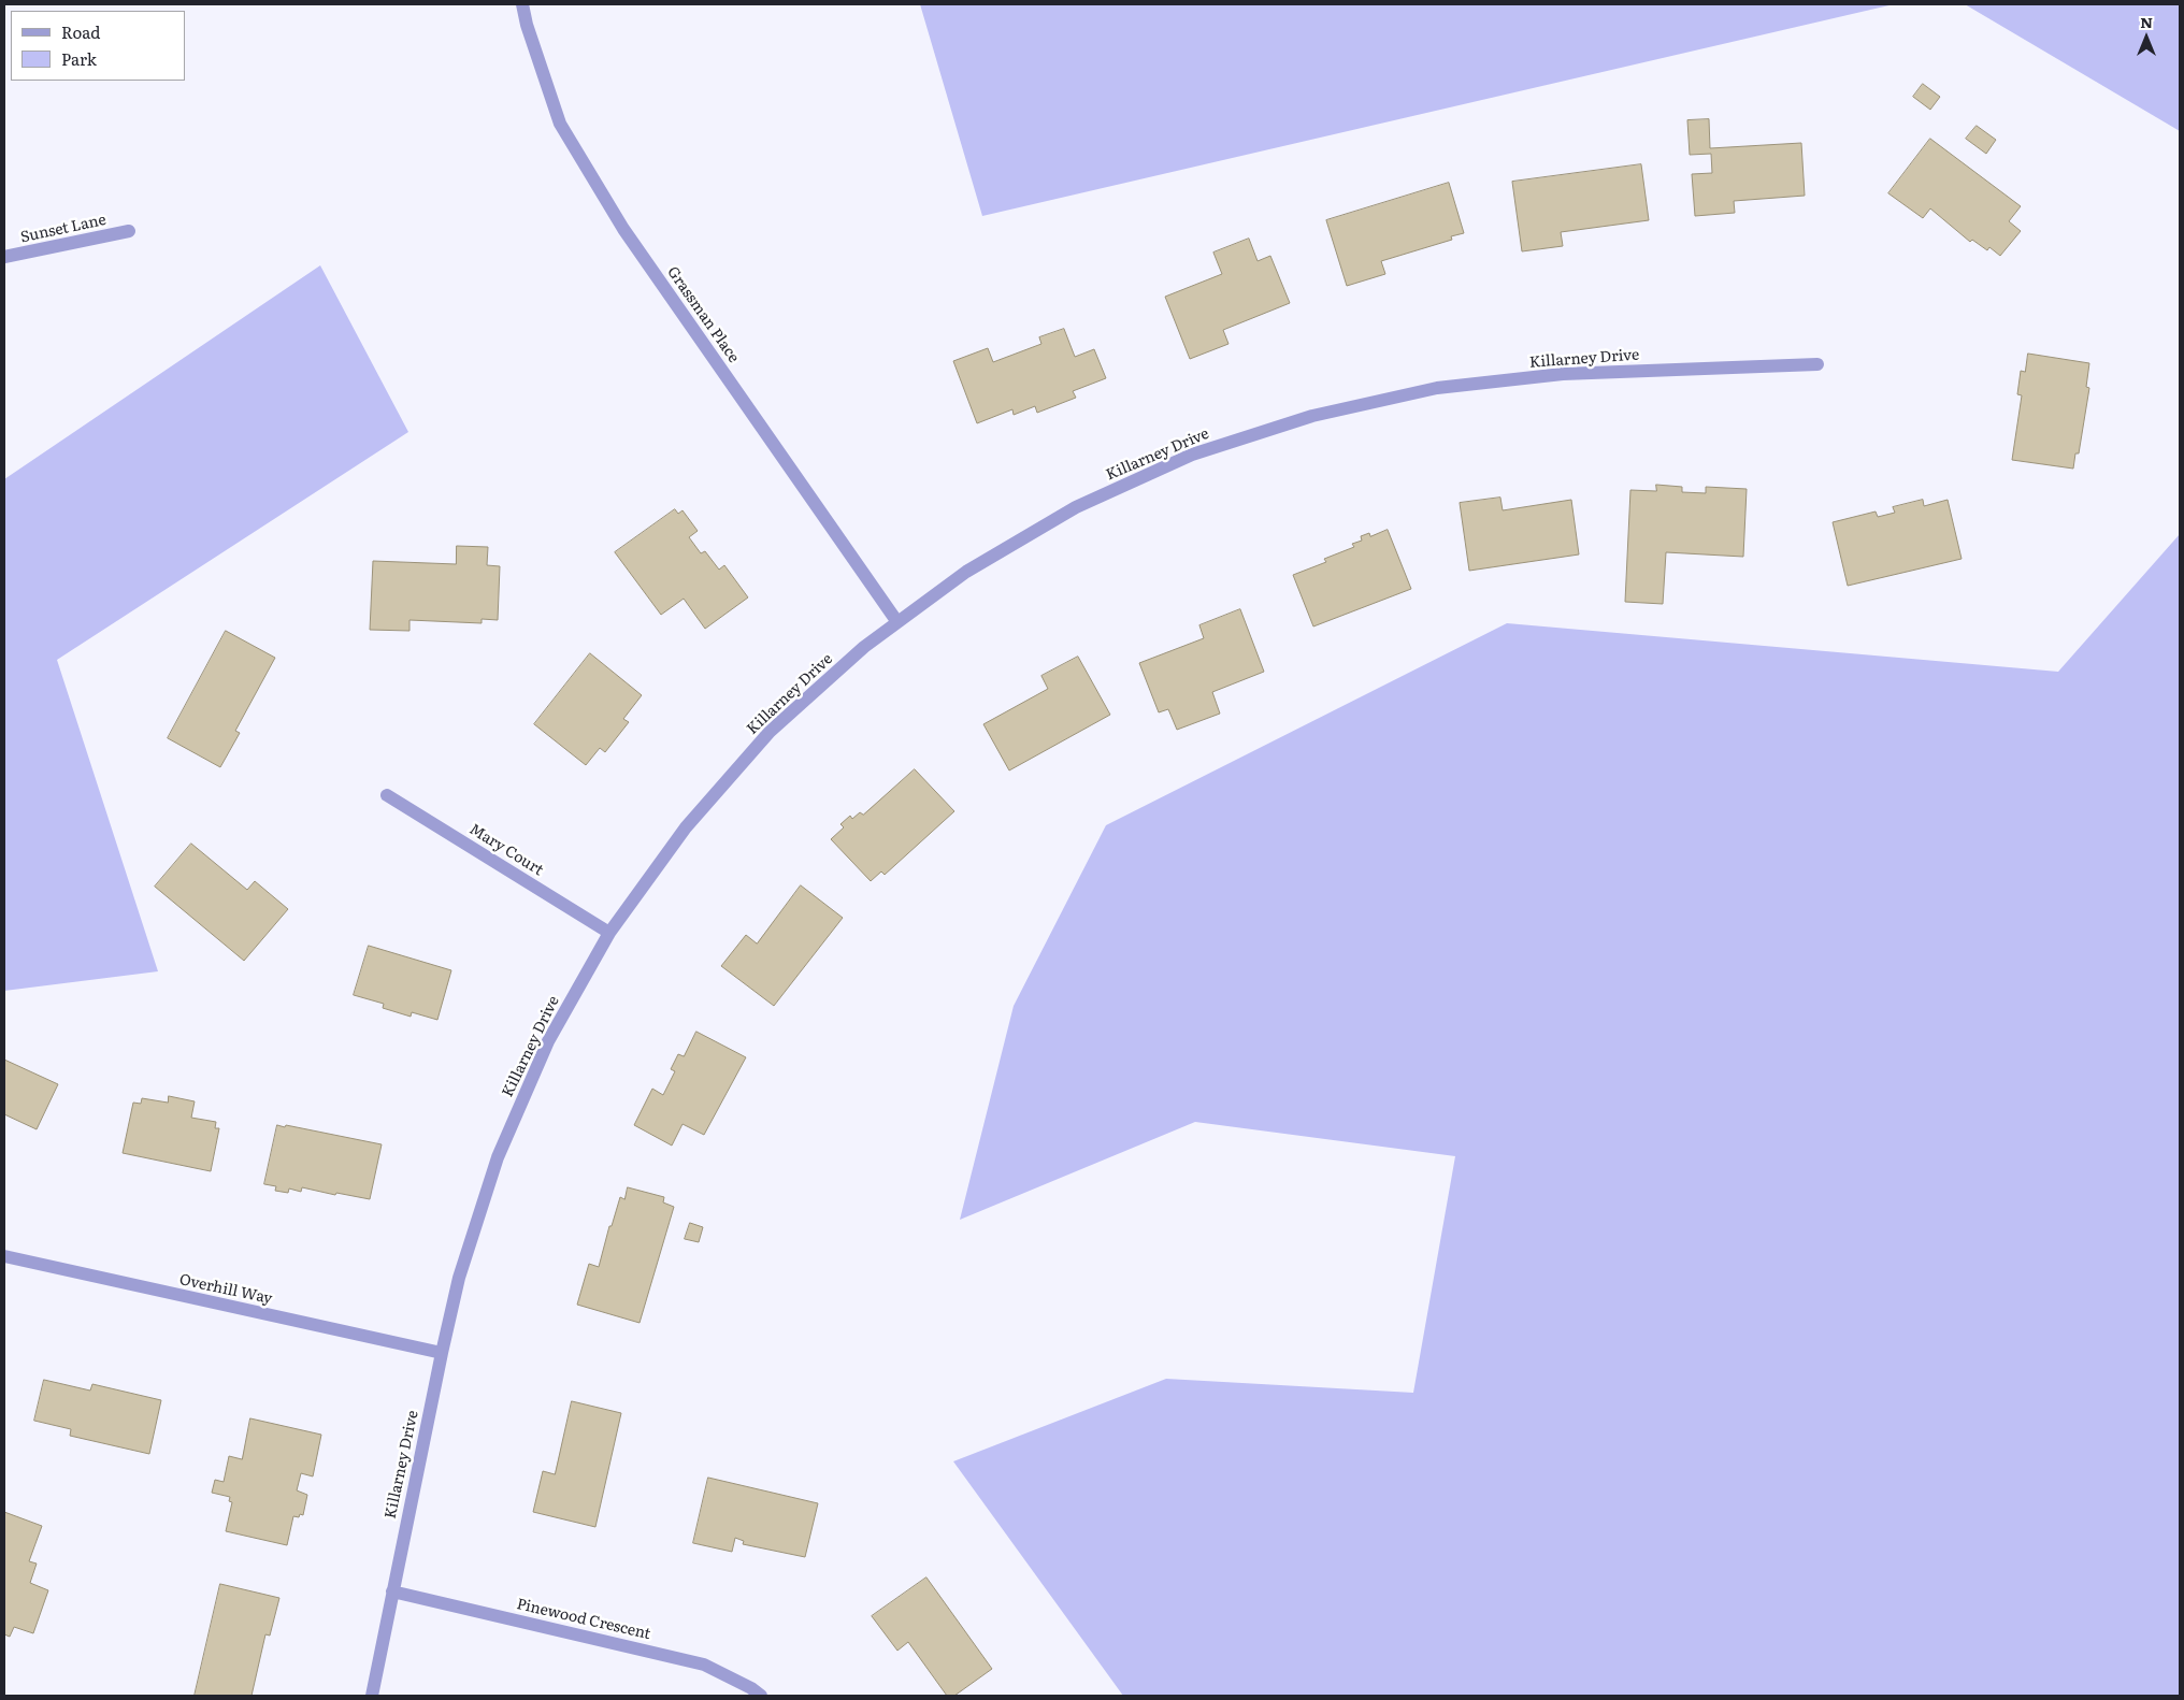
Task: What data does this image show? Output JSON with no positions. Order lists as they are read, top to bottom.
{
  "streets": {
    "street": [
      "Sunset Lane",
      "Grassman Place",
      "Killarney Drive",
      "Mary Court",
      "Overhill Way",
      "Pinewood Crescent"
    ]
  },
  "crossings": [
    ["Grassman Place", "Killarney Drive"],
    ["Killarney Drive", "Mary Court"],
    ["Killarney Drive", "Overhill Way"],
    ["Killarney Drive", "Pinewood Crescent"]
  ],
  "legend": ["Road", "Park"],
  "north": "top"
}
